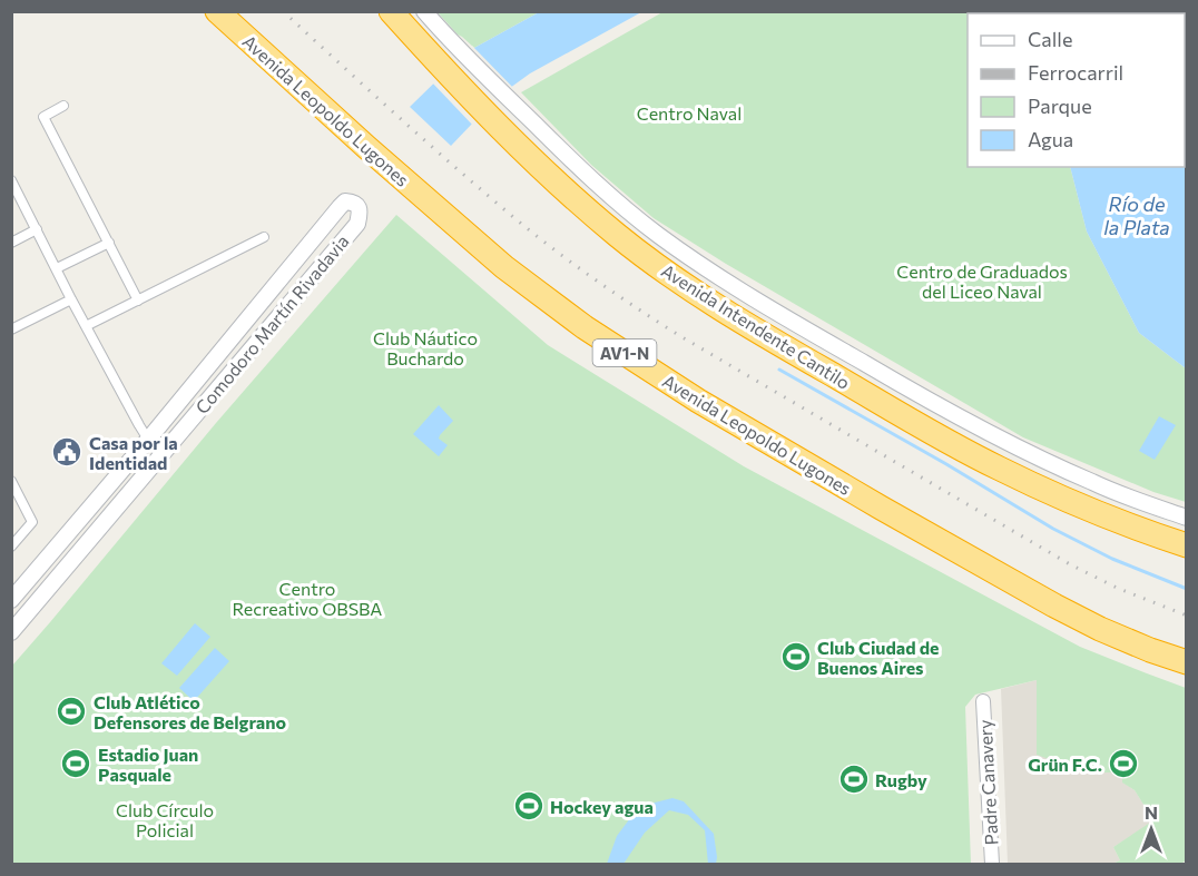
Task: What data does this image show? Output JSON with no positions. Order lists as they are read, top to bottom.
{
  "streets": {
    "highway": ["Avenida Leopoldo Lugones", "Avenida Intendente Cantilo", "AV1-N"],
    "street": ["Comodoro Martín Rivadavia", "Padre Canavery"]
  },
  "water": ["Río de la Plata"],
  "parks": [
    "Centro Naval",
    "Centro de Graduados del Liceo Naval",
    "Club Náutico Buchardo",
    "Centro Recreativo OBSBA",
    "Club Círculo Policial"
  ],
  "places": {
    "public building": ["Casa por la Identidad"],
    "sports": [
      "Club Ciudad de Buenos Aires",
      "Club Atlético Defensores de Belgrano",
      "Estadio Juan Pasquale",
      "Grün F.C.",
      "Rugby",
      "Hockey agua"
    ]
  },
  "legend": [
    "Calle",
    "Ferrocarril",
    "Parque",
    "Agua"
  ],
  "north": "top"
}
